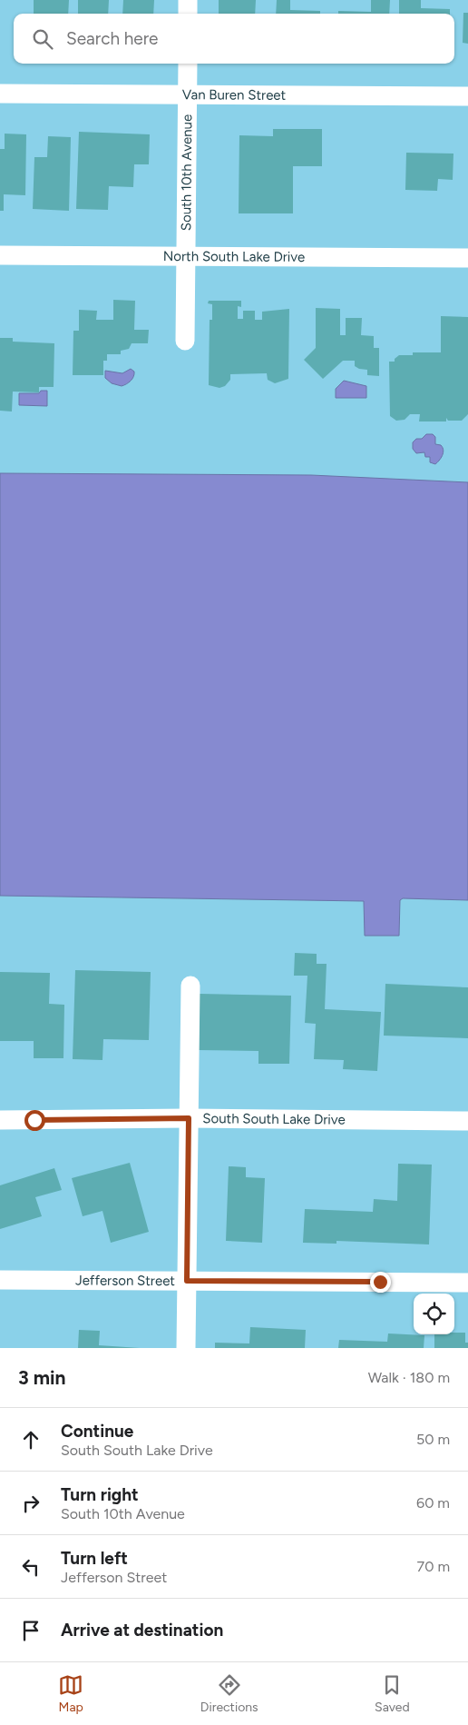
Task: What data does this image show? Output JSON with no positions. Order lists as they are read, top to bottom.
{
  "streets": {
    "street": [
      "Van Buren Street",
      "South 10th Avenue",
      "North South Lake Drive",
      "South South Lake Drive",
      "Jefferson Street"
    ]
  },
  "crossings": [
    ["Van Buren Street", "South 10th Avenue"],
    ["South 10th Avenue", "North South Lake Drive"]
  ],
  "page": {
    "search": "Search here",
    "heading": ["3 min", "Walk · 180 m"],
    "list": [
      ["Continue", "South South Lake Drive", "50 m"],
      ["Turn right", "South 10th Avenue", "60 m"],
      ["Turn left", "Jefferson Street", "70 m"],
      "Arrive at destination"
    ],
    "nav": ["Map", "Directions", "Saved"]
  }
}
